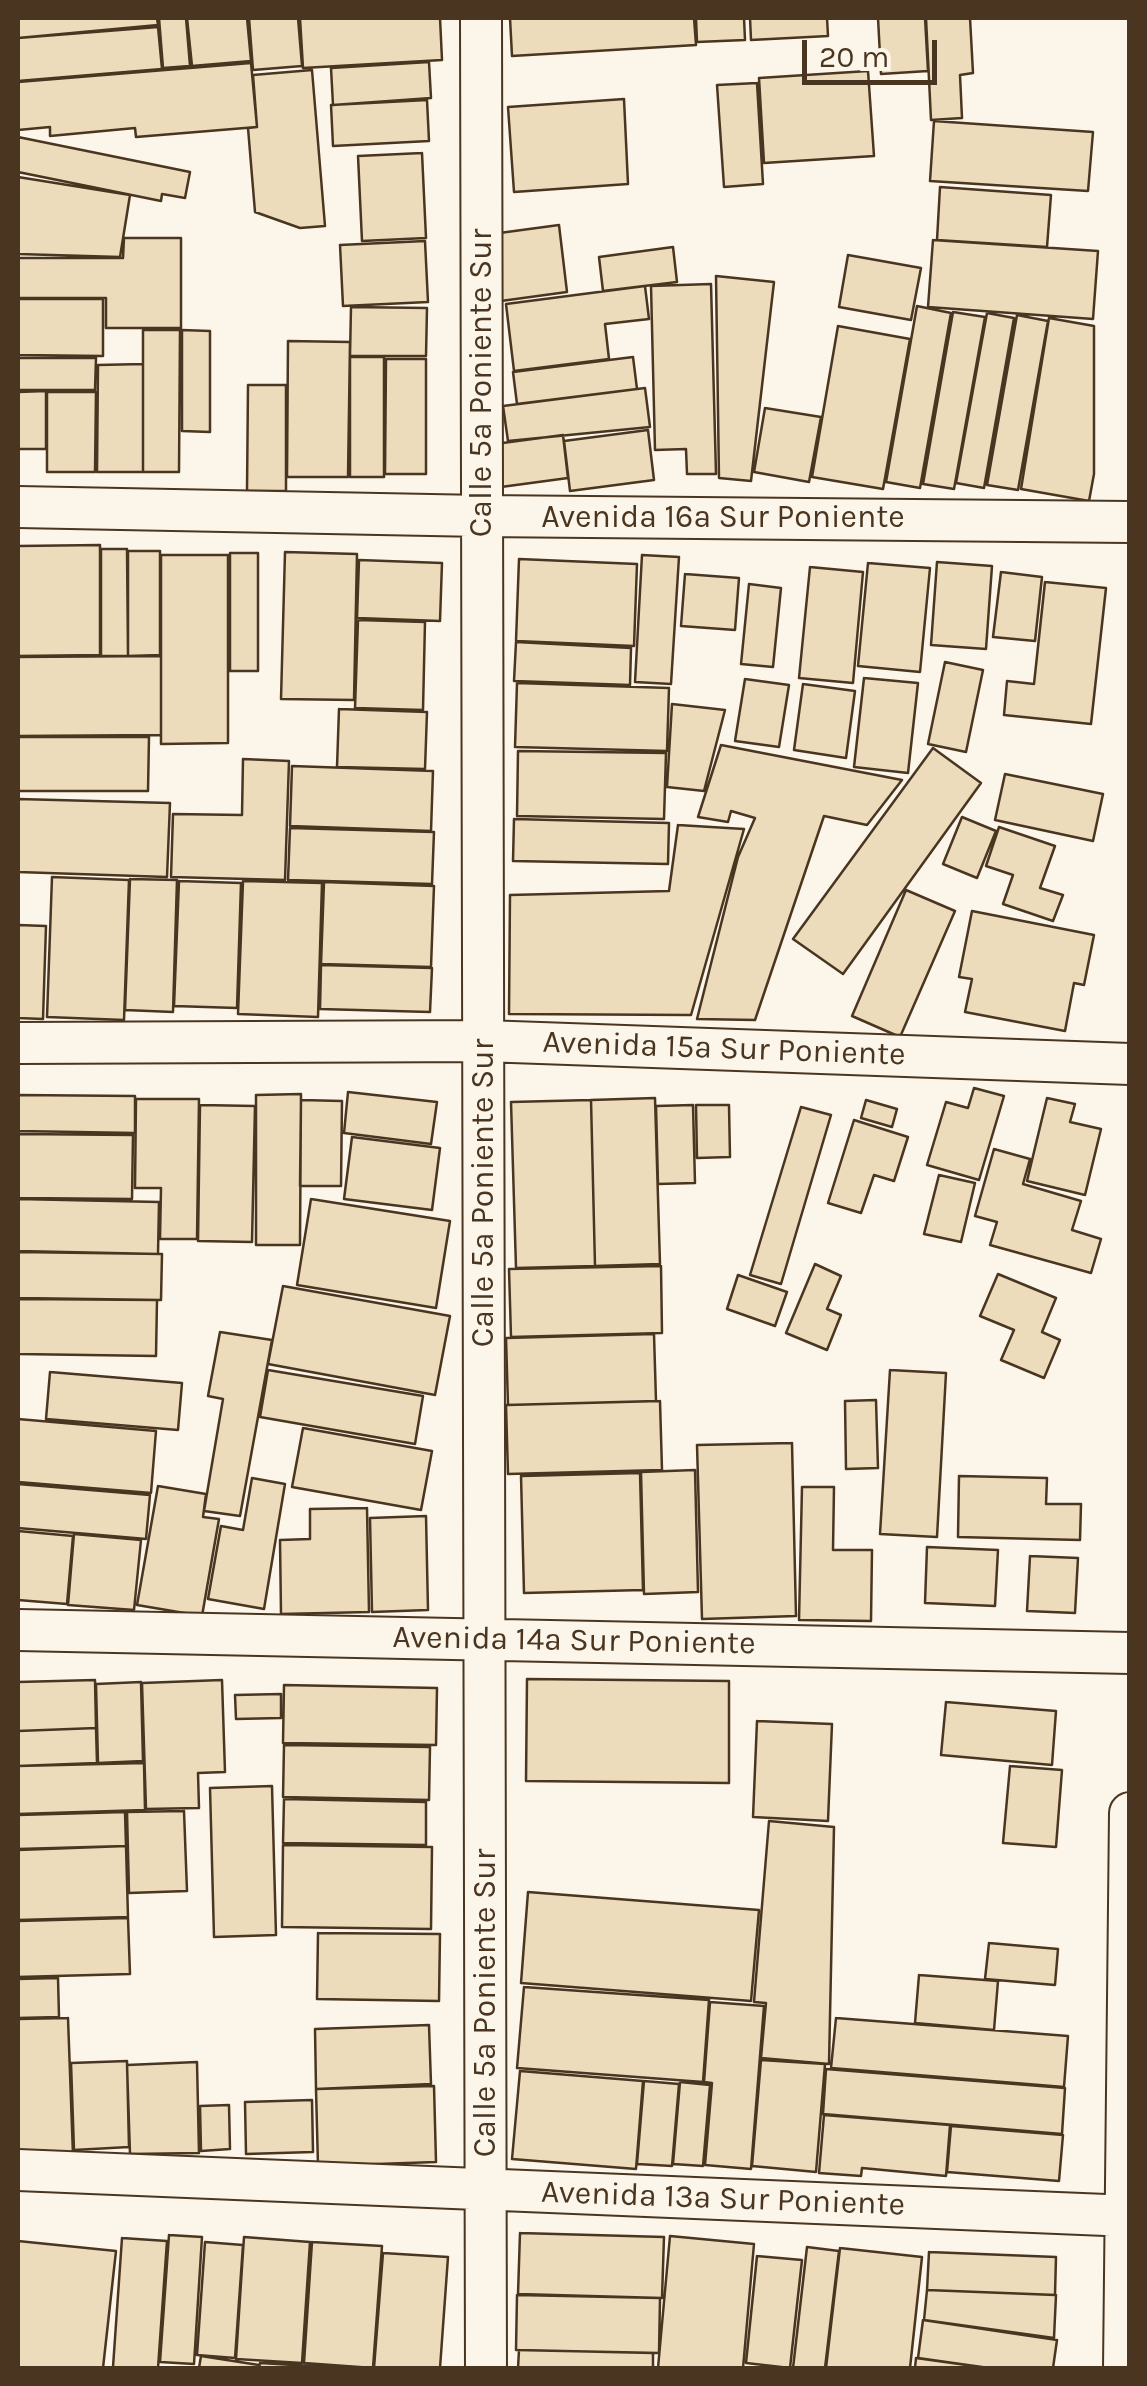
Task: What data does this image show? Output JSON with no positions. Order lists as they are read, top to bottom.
{
  "streets": {
    "street": [
      "Calle 5a Poniente Sur",
      "Avenida 16a Sur Poniente",
      "Avenida 15a Sur Poniente",
      "Avenida 14a Sur Poniente",
      "Avenida 13a Sur Poniente"
    ]
  },
  "crossings": [
    ["Calle 5a Poniente Sur", "Avenida 16a Sur Poniente"],
    ["Calle 5a Poniente Sur", "Avenida 15a Sur Poniente"],
    ["Calle 5a Poniente Sur", "Avenida 14a Sur Poniente"],
    ["Calle 5a Poniente Sur", "Avenida 13a Sur Poniente"]
  ],
  "scale_bar": "20 m"
}
